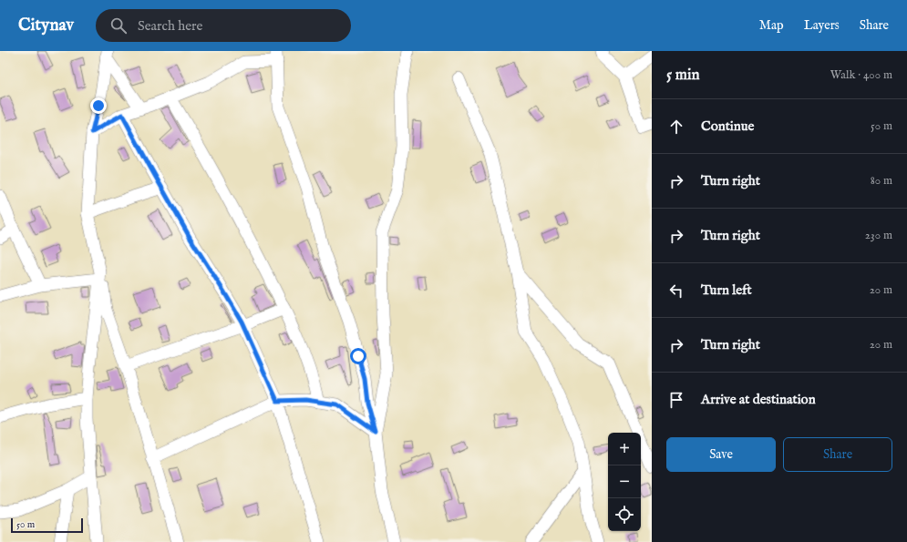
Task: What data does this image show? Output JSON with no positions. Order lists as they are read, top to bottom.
{
  "scale_bar": "50 m",
  "page": {
    "header": "Citynav",
    "search": "Search here",
    "nav": ["Map", "Layers", "Share"],
    "heading": ["5 min", "Walk · 400 m"],
    "list": [
      ["Continue", "50 m"],
      ["Turn right", "80 m"],
      ["Turn right", "230 m"],
      ["Turn left", "20 m"],
      ["Turn right", "20 m"],
      "Arrive at destination"
    ],
    "buttons": ["Save", "Share"],
    "map_buttons": ["+", "−"],
    "scale": "50 m"
  }
}
